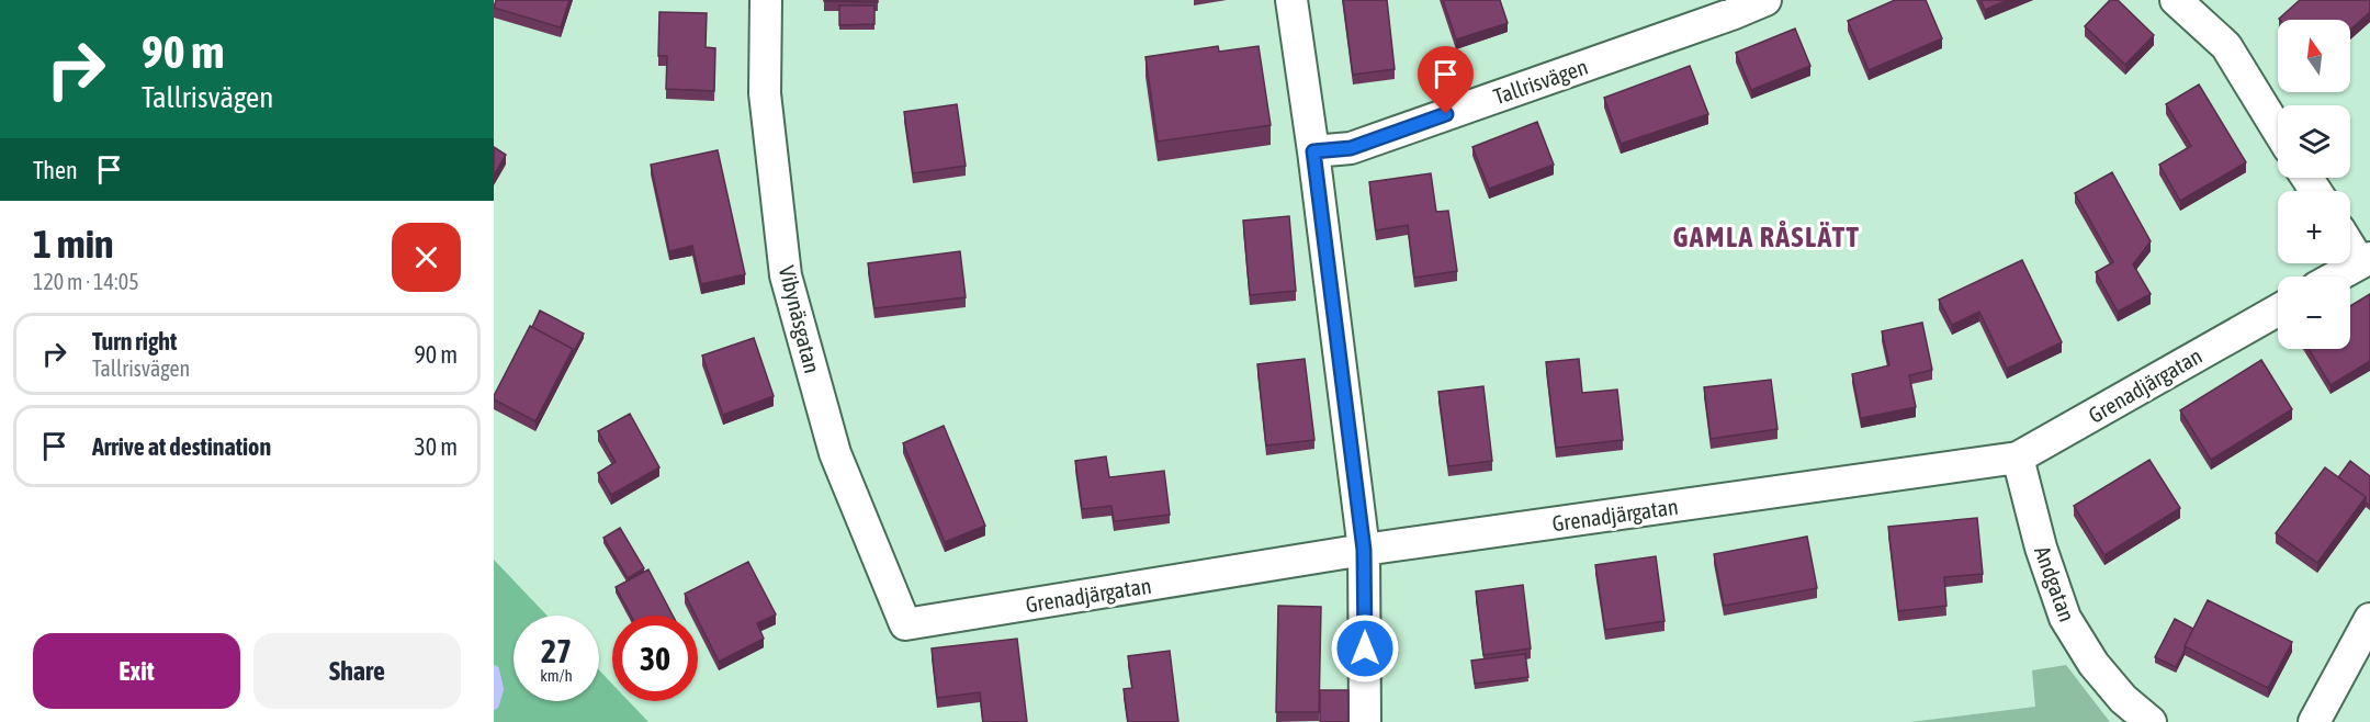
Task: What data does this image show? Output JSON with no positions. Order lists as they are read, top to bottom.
{
  "streets": {
    "street": [
      "Tallrisvägen",
      "Vibynäsgatan",
      "Grenadjärgatan",
      "Andgatan"
    ]
  },
  "crossings": [
    ["Vibynäsgatan", "Grenadjärgatan"],
    ["Grenadjärgatan", "Andgatan"]
  ],
  "districts": ["GAMLA RÅSLÄTT"],
  "north": "top",
  "page": {
    "turn": ["90 m", "Tallrisvägen"],
    "map_buttons": ["+", "−"],
    "then": "Then",
    "heading": ["1 min", "120 m · 14:05"],
    "list": [
      {
        "name": "Turn right",
        "note": "Tallrisvägen",
        "value": "90 m"
      },
      {
        "name": "Arrive at destination",
        "value": "30 m"
      }
    ],
    "speed": "27 km/h",
    "limit": "30",
    "buttons": ["Exit", "Share"]
  }
}
